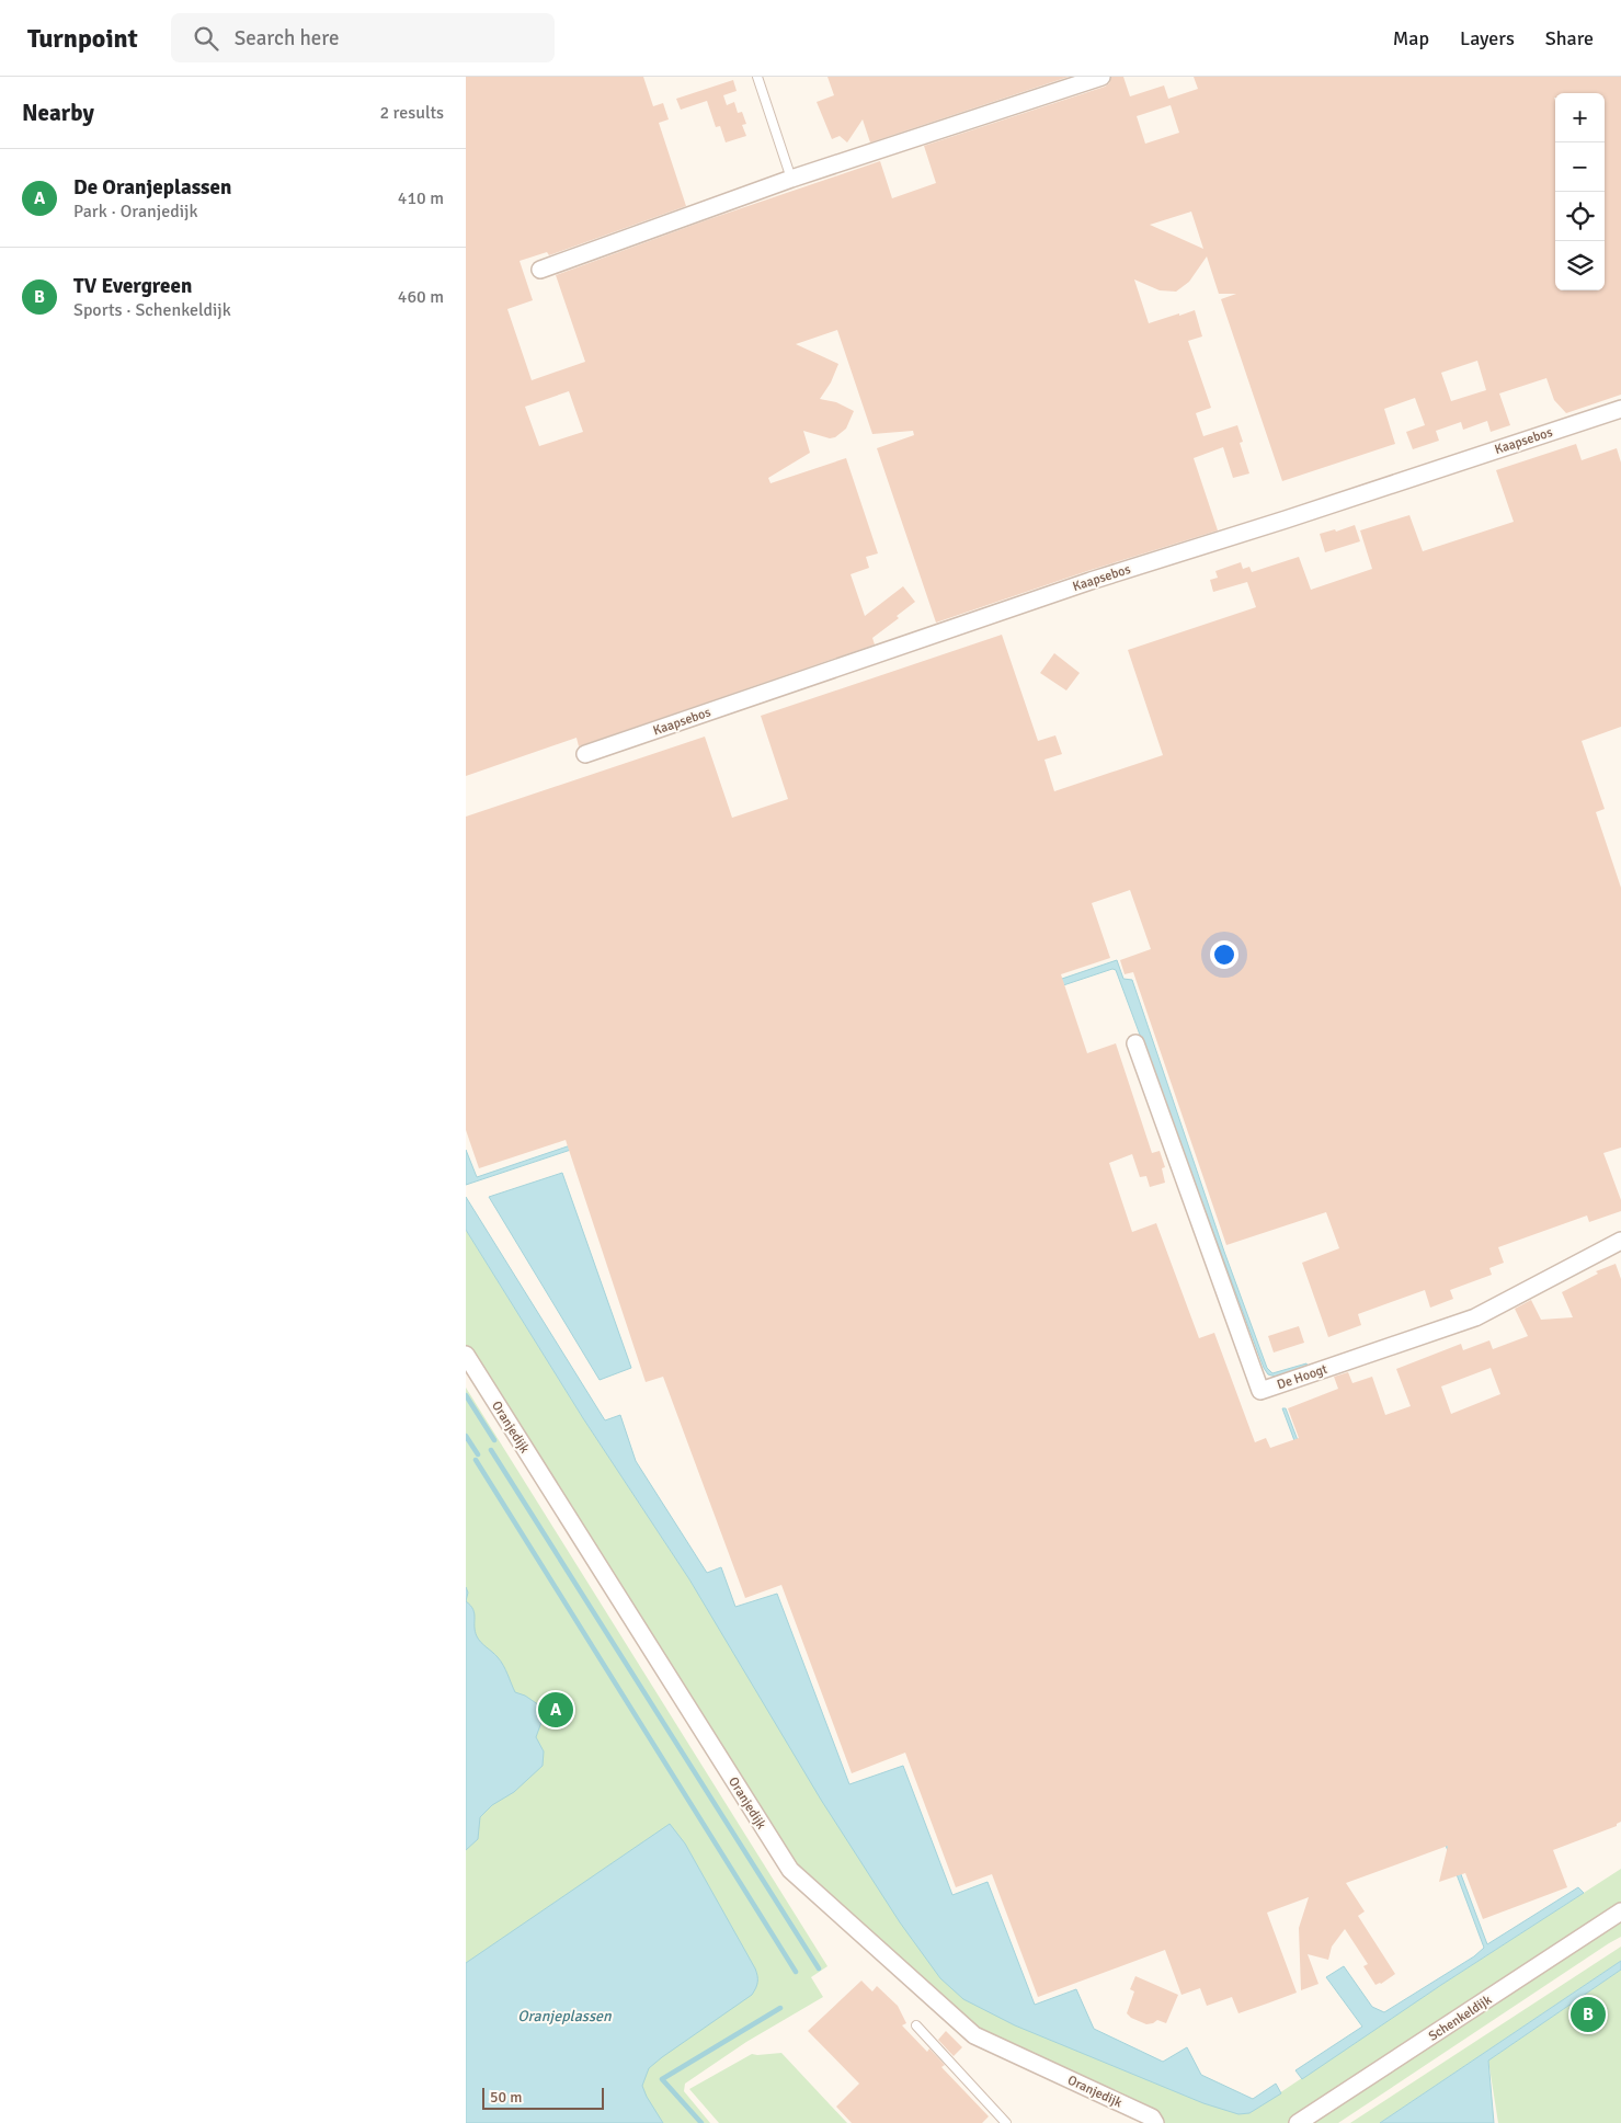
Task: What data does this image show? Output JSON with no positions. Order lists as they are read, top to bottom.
{
  "streets": {
    "street": [
      "Kaapsebos",
      "De Hoogt",
      "Oranjedijk",
      "Schenkeldijk"
    ]
  },
  "water": ["Oranjeplassen"],
  "scale_bar": "50 m",
  "page": {
    "header": "Turnpoint",
    "search": "Search here",
    "nav": ["Map", "Layers", "Share"],
    "heading": ["Nearby", "2 results"],
    "map_buttons": ["+", "−"],
    "list": [
      {
        "mark": "A",
        "name": "De Oranjeplassen",
        "note": "Park · Oranjedijk",
        "value": "410 m"
      },
      {
        "mark": "B",
        "name": "TV Evergreen",
        "note": "Sports · Schenkeldijk",
        "value": "460 m"
      }
    ],
    "pins": ["A", "B"],
    "scale": "50 m"
  }
}
